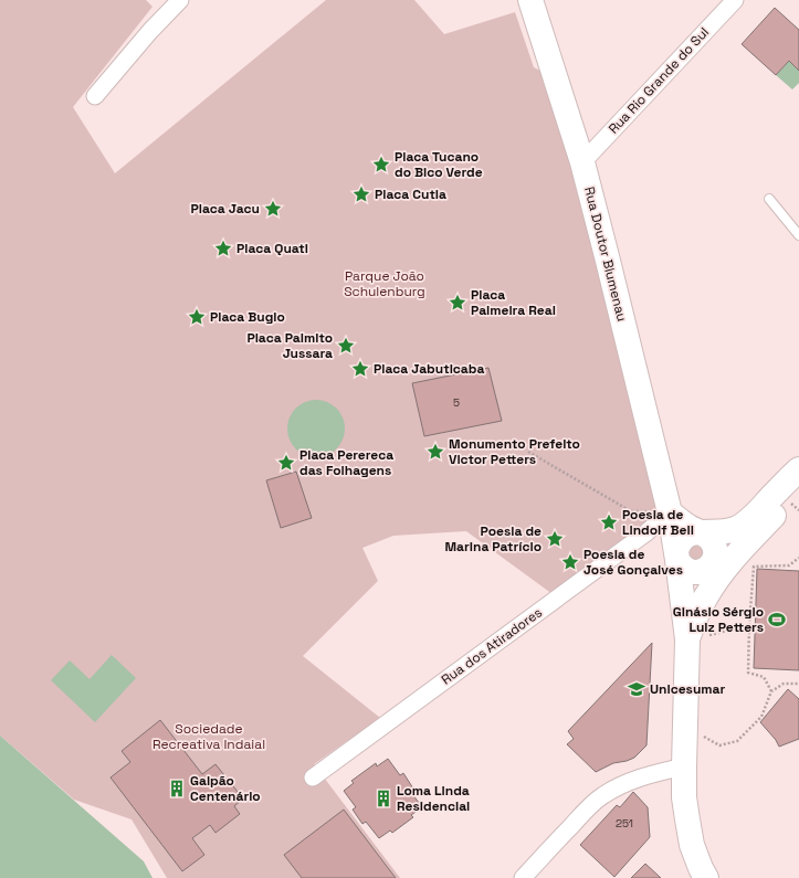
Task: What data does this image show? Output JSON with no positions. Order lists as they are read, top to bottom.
{
  "streets": {
    "main road": ["Rua Doutor Blumenau"],
    "street": ["Rua Rio Grande do Sul", "Rua dos Atiradores"]
  },
  "crossings": [
    ["Rua Rio Grande do Sul", "Rua Doutor Blumenau"],
    ["Rua Doutor Blumenau", "Rua dos Atiradores"]
  ],
  "parks": ["Parque João Schulenburg", "Sociedade Recreativa Indaial"],
  "places": {
    "place": [
      "Placa Tucano do Bico Verde",
      "Placa Cutia",
      "Placa Jacu",
      "Placa Quati",
      "Placa Palmeira Real",
      "Placa Bugio",
      "Placa Palmito Jussara",
      "Placa Jabuticaba",
      "Monumento Prefeito Victor Petters",
      "Placa Perereca das Folhagens",
      "Poesia de Lindolf Bell",
      "Poesia de Marina Patrício",
      "Poesia de José Gonçalves"
    ],
    "sports": ["Ginásio Sérgio Luiz Petters"],
    "school or university": ["Unicesumar"],
    "building": ["Galpão Centenário", "Loma Linda Residencial"]
  },
  "house_numbers": ["5", "251"]
}
